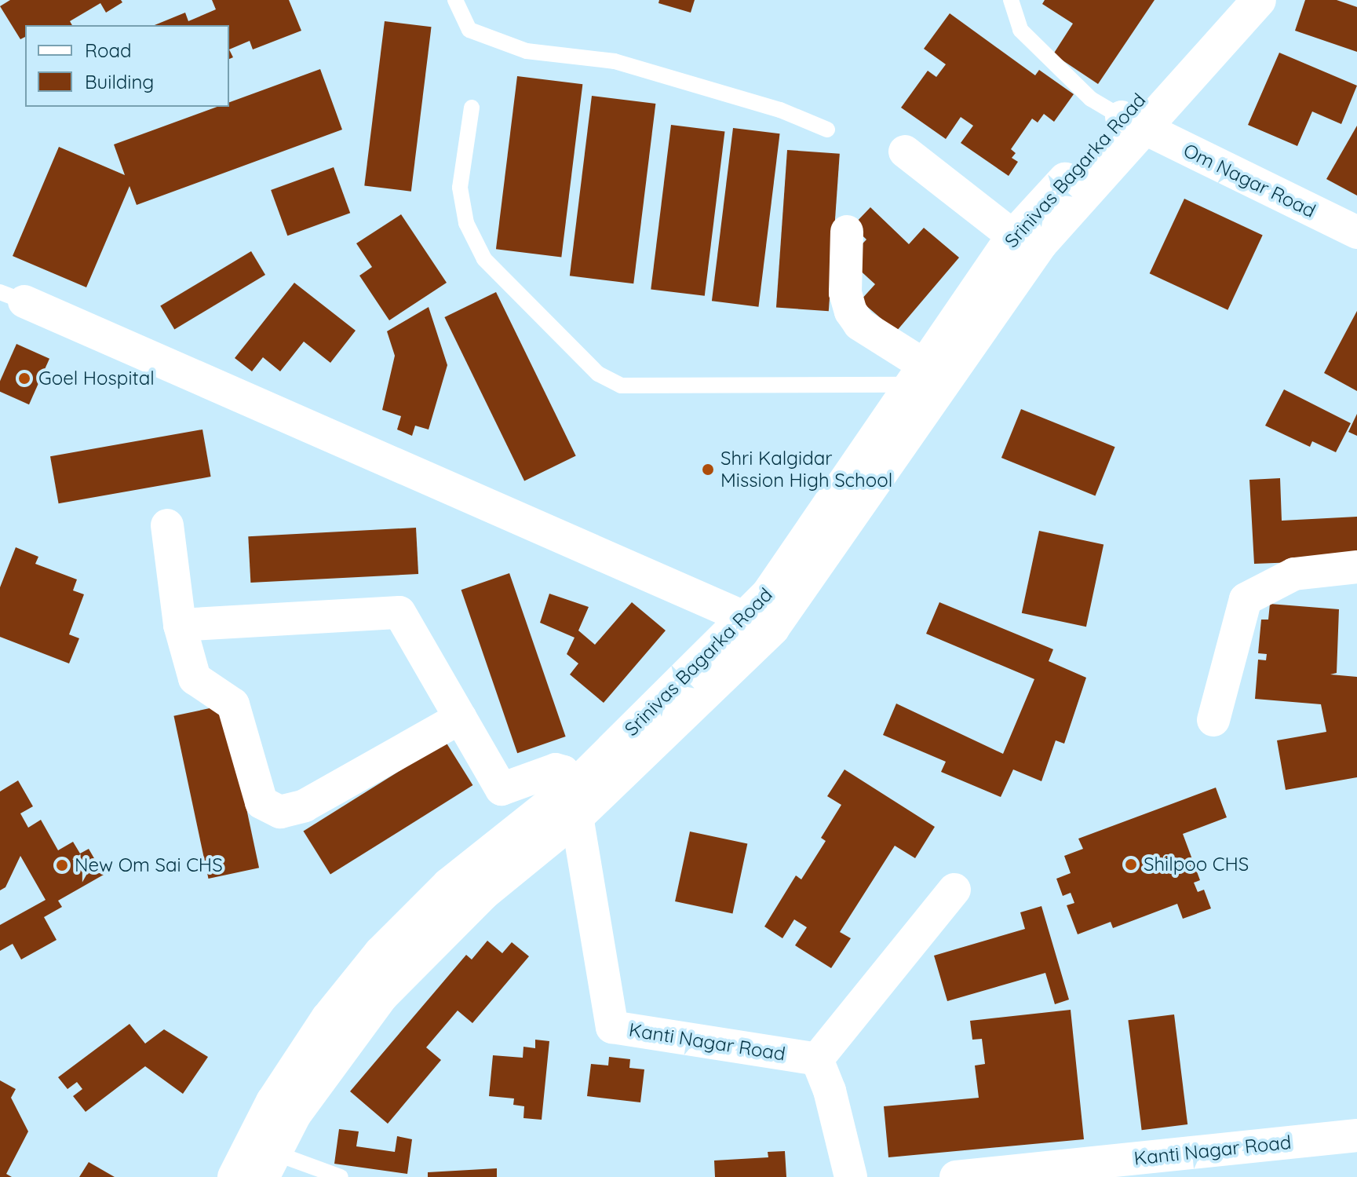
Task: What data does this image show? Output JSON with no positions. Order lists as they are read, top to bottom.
{
  "streets": {
    "street": ["Srinivas Bagarka Road", "Om Nagar Road", "Kanti Nagar Road"]
  },
  "crossings": [
    ["Srinivas Bagarka Road", "Om Nagar Road"],
    ["Srinivas Bagarka Road", "Kanti Nagar Road"]
  ],
  "places": [
    "Goel Hospital",
    "Shri Kalgidar Mission High School",
    "Shilpoo CHS",
    "New Om Sai CHS"
  ],
  "legend": ["Road", "Building"]
}
